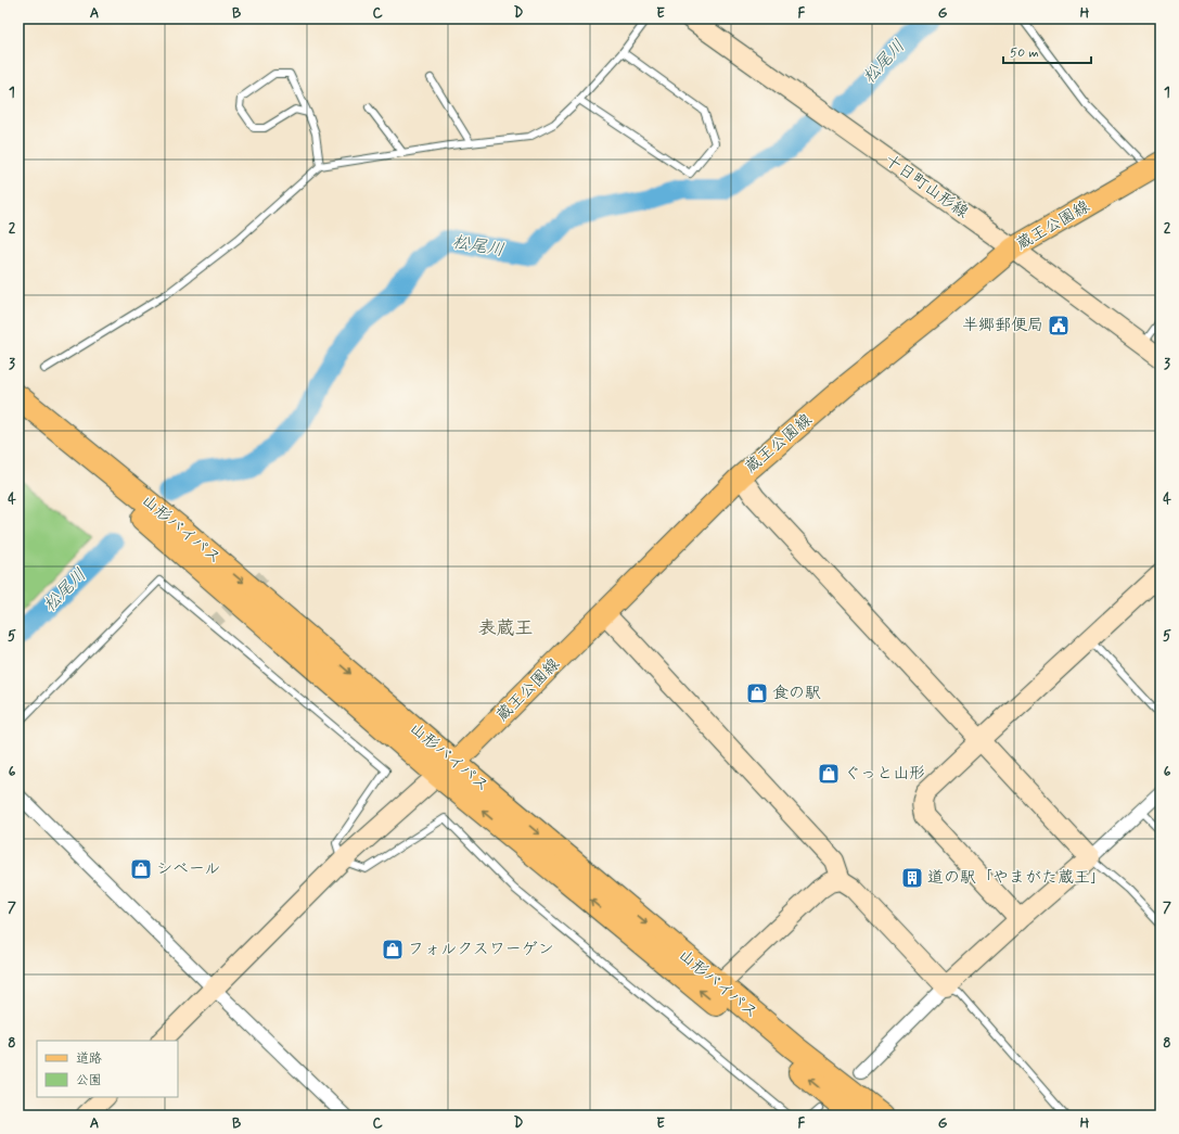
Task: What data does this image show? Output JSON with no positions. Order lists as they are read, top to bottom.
{
  "streets": {
    "highway": ["山形バイパス"],
    "main road": ["蔵王公園線"],
    "street": ["十日町山形線"]
  },
  "crossings": [
    ["十日町山形線", "蔵王公園線"],
    ["蔵王公園線", "山形バイパス"]
  ],
  "districts": ["表蔵王"],
  "water": ["松尾川"],
  "places": {
    "public building": ["半郷郵便局"],
    "shop": [
      "食の駅",
      "ぐっと山形",
      "シベール",
      "フォルクスワーゲン"
    ],
    "building": ["道の駅「やまがた蔵王」"]
  },
  "legend": ["道路", "公園"],
  "scale_bar": "50 m",
  "grid": {
    "columns": [
      "A",
      "B",
      "C",
      "D",
      "E",
      "F",
      "G",
      "H"
    ],
    "rows": [
      "1",
      "2",
      "3",
      "4",
      "5",
      "6",
      "7",
      "8"
    ]
  }
}
